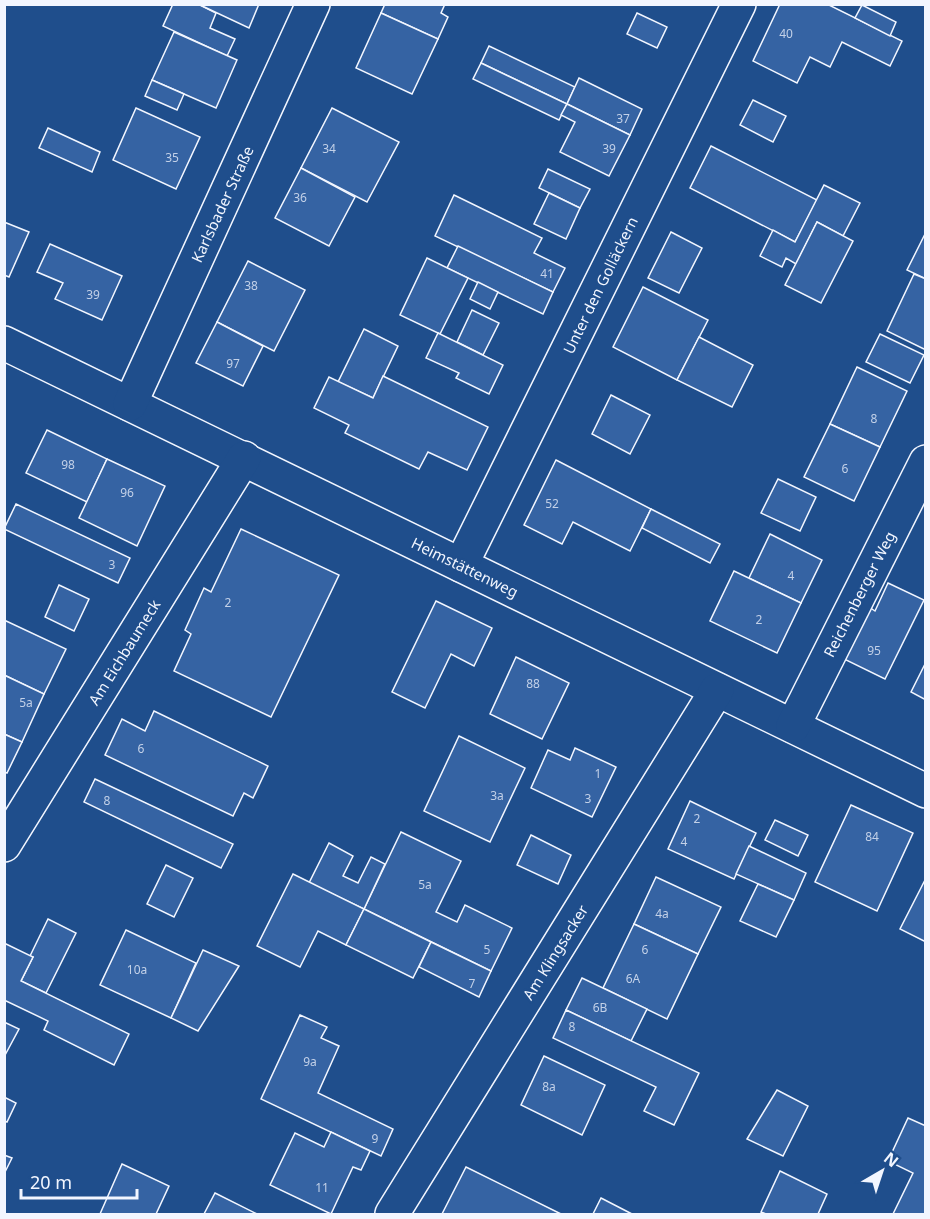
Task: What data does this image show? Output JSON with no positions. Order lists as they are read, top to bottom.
{
  "streets": {
    "street": [
      "Karlsbader Straße",
      "Unter den Golläckern",
      "Heimstättenweg",
      "Reichenberger Weg",
      "Am Eichbaumeck",
      "Am Klingsacker"
    ]
  },
  "crossings": [
    ["Karlsbader Straße", "Heimstättenweg"],
    ["Unter den Golläckern", "Heimstättenweg"],
    ["Heimstättenweg", "Reichenberger Weg"],
    ["Heimstättenweg", "Am Eichbaumeck"],
    ["Heimstättenweg", "Am Klingsacker"]
  ],
  "house_numbers": [
    "40",
    "37",
    "34",
    "39",
    "35",
    "36",
    "41",
    "38",
    "39",
    "97",
    "8",
    "98",
    "6",
    "96",
    "52",
    "3",
    "4",
    "2",
    "2",
    "95",
    "88",
    "5a",
    "6",
    "1",
    "3a",
    "3",
    "8",
    "2",
    "84",
    "4",
    "5a",
    "4a",
    "5",
    "6",
    "10a",
    "6A",
    "7",
    "6B",
    "8",
    "9a",
    "8a",
    "9",
    "11"
  ],
  "scale_bar": "20 m",
  "north": "top right"
}
